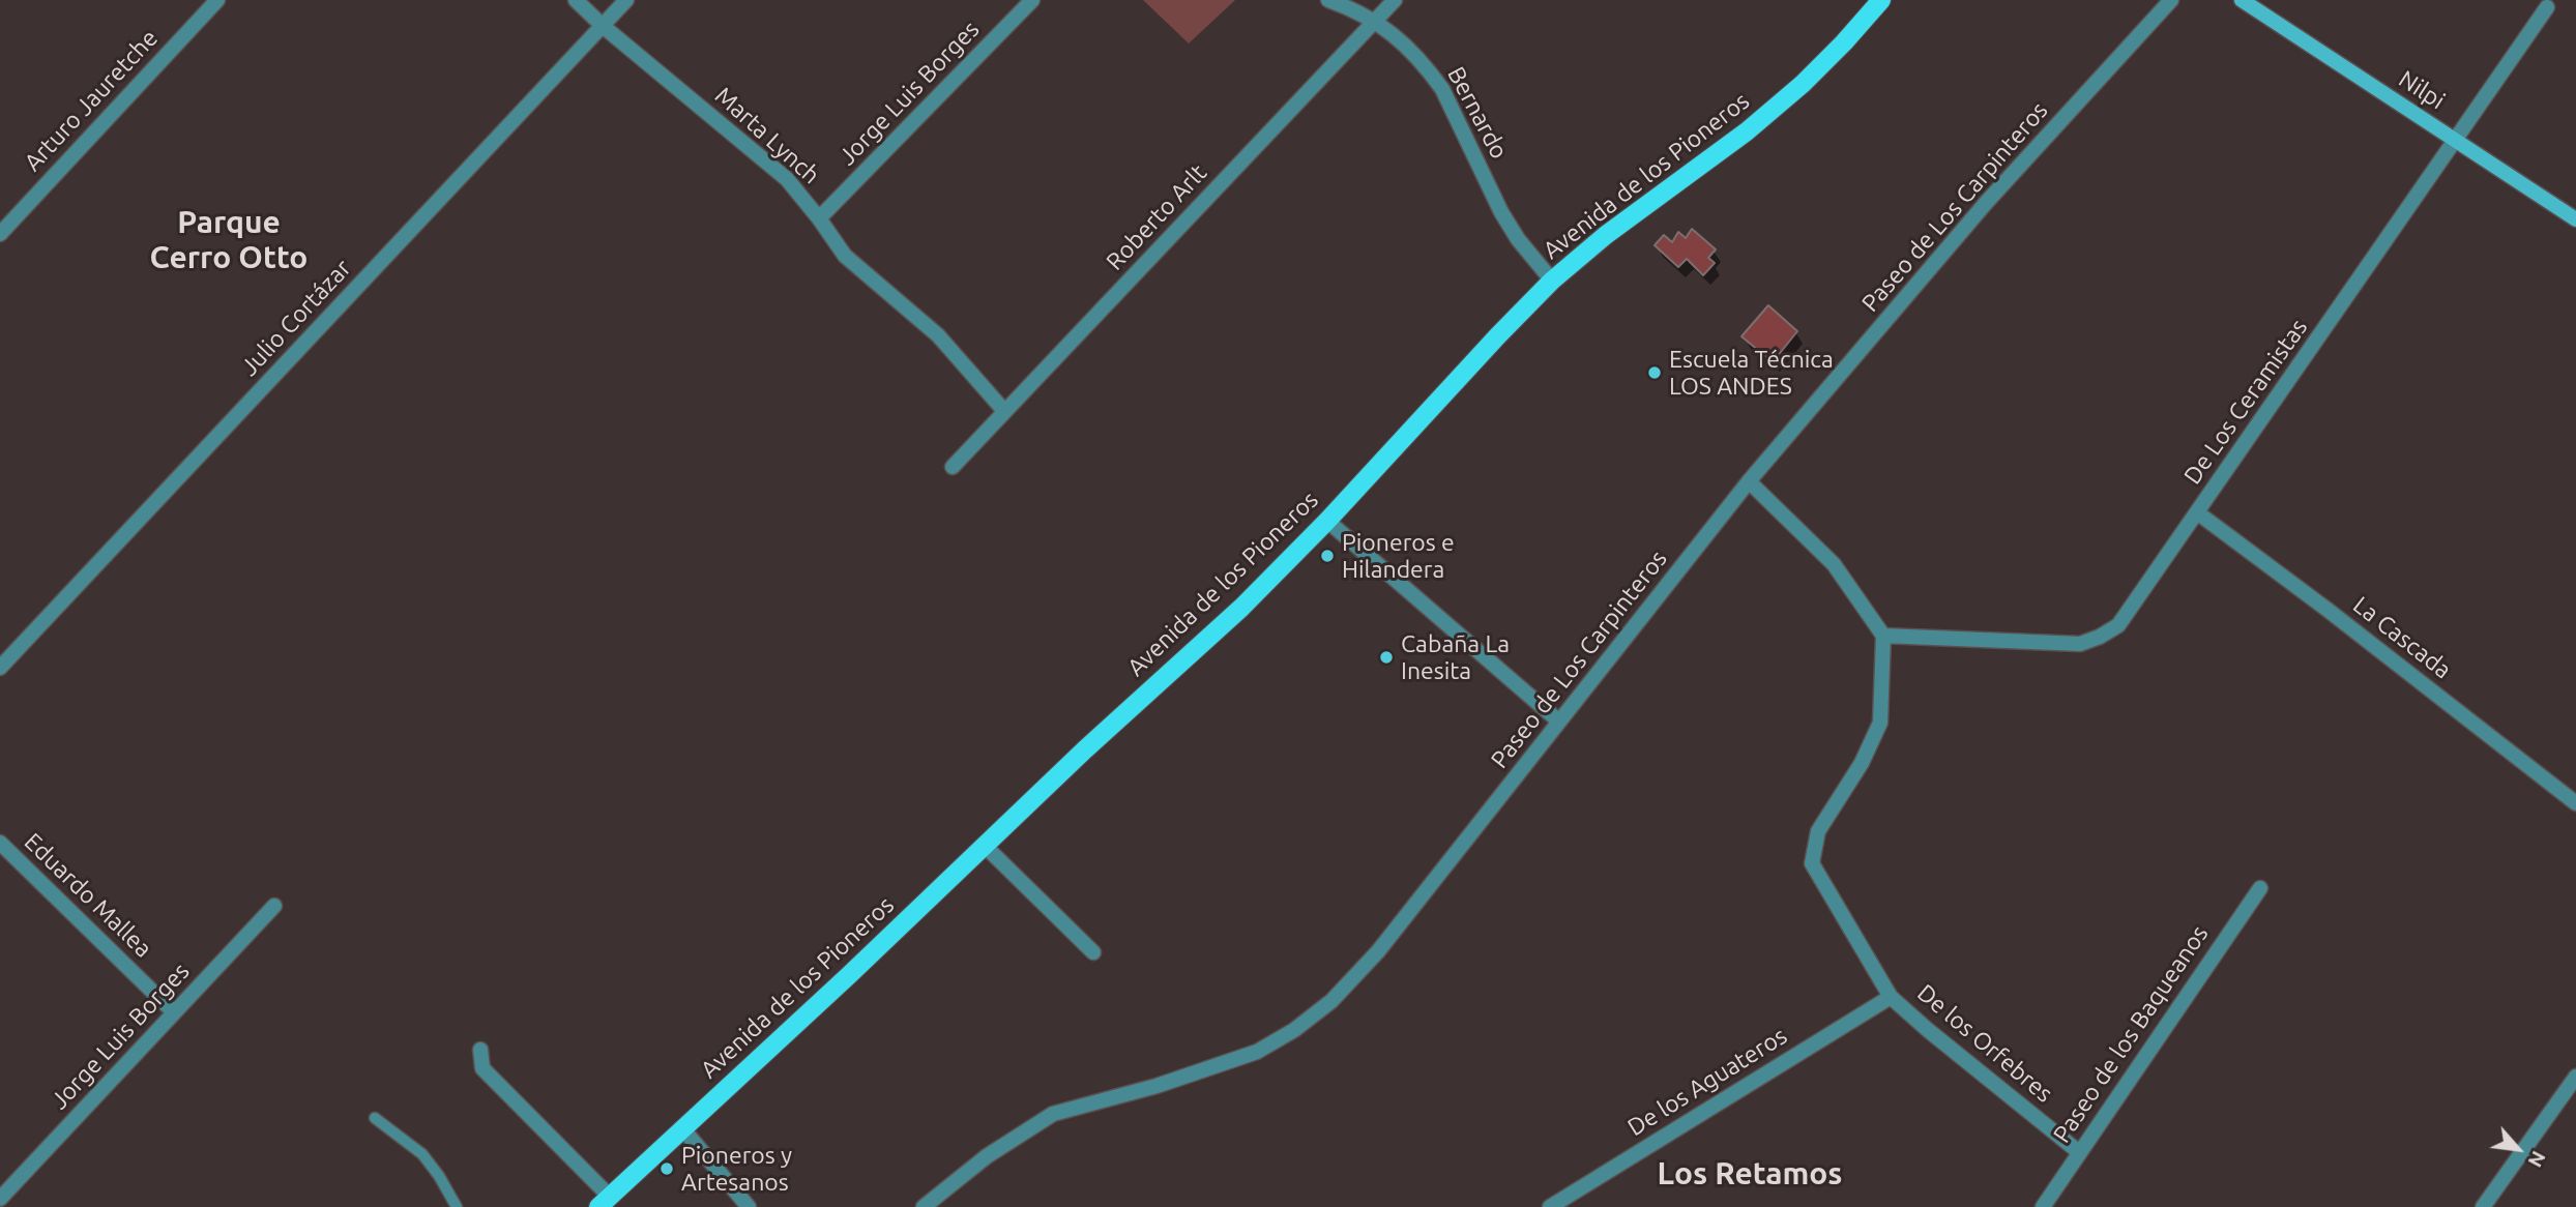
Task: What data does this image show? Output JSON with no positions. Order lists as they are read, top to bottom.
{
  "streets": {
    "main road": ["Avenida de los Pioneros"],
    "street": [
      "Nilpi",
      "Jorge Luis Borges",
      "Arturo Jauretche",
      "Bernardo",
      "Marta Lynch",
      "Paseo de Los Carpinteros",
      "Roberto Arlt",
      "Julio Cortázar",
      "De Los Ceramistas",
      "La Cascada",
      "Eduardo Mallea",
      "Paseo de los Baqueanos",
      "De los Orfebres",
      "De los Aguateros"
    ]
  },
  "crossings": [
    ["Nilpi", "De Los Ceramistas"],
    ["Jorge Luis Borges", "Marta Lynch"],
    ["Jorge Luis Borges", "Eduardo Mallea"],
    ["Bernardo", "Avenida de los Pioneros"],
    ["Bernardo", "Roberto Arlt"],
    ["Marta Lynch", "Roberto Arlt"],
    ["Marta Lynch", "Julio Cortázar"],
    ["De Los Ceramistas", "La Cascada"],
    ["De Los Ceramistas", "De los Orfebres"],
    ["Paseo de los Baqueanos", "De los Orfebres"],
    ["De los Orfebres", "De los Aguateros"]
  ],
  "districts": ["Parque Cerro Otto", "Los Retamos"],
  "places": [
    "Escuela Técnica LOS ANDES",
    "Pioneros e Hilandera",
    "Cabaña La Inesita",
    "Pioneros y Artesanos"
  ],
  "north": "bottom right"
}
